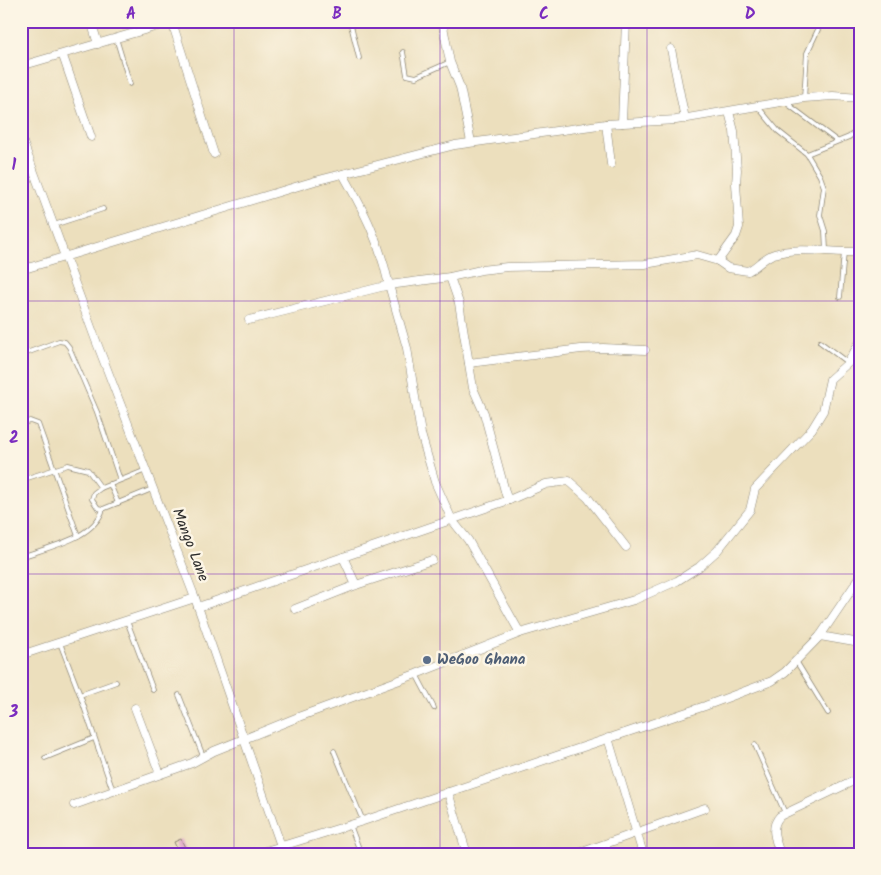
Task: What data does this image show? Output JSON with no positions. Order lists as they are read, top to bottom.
{
  "streets": {
    "street": ["Mango Lane"]
  },
  "places": ["WeGoo Ghana"],
  "grid": {
    "columns": [
      "A",
      "B",
      "C",
      "D"
    ],
    "rows": ["1", "2", "3"]
  }
}
